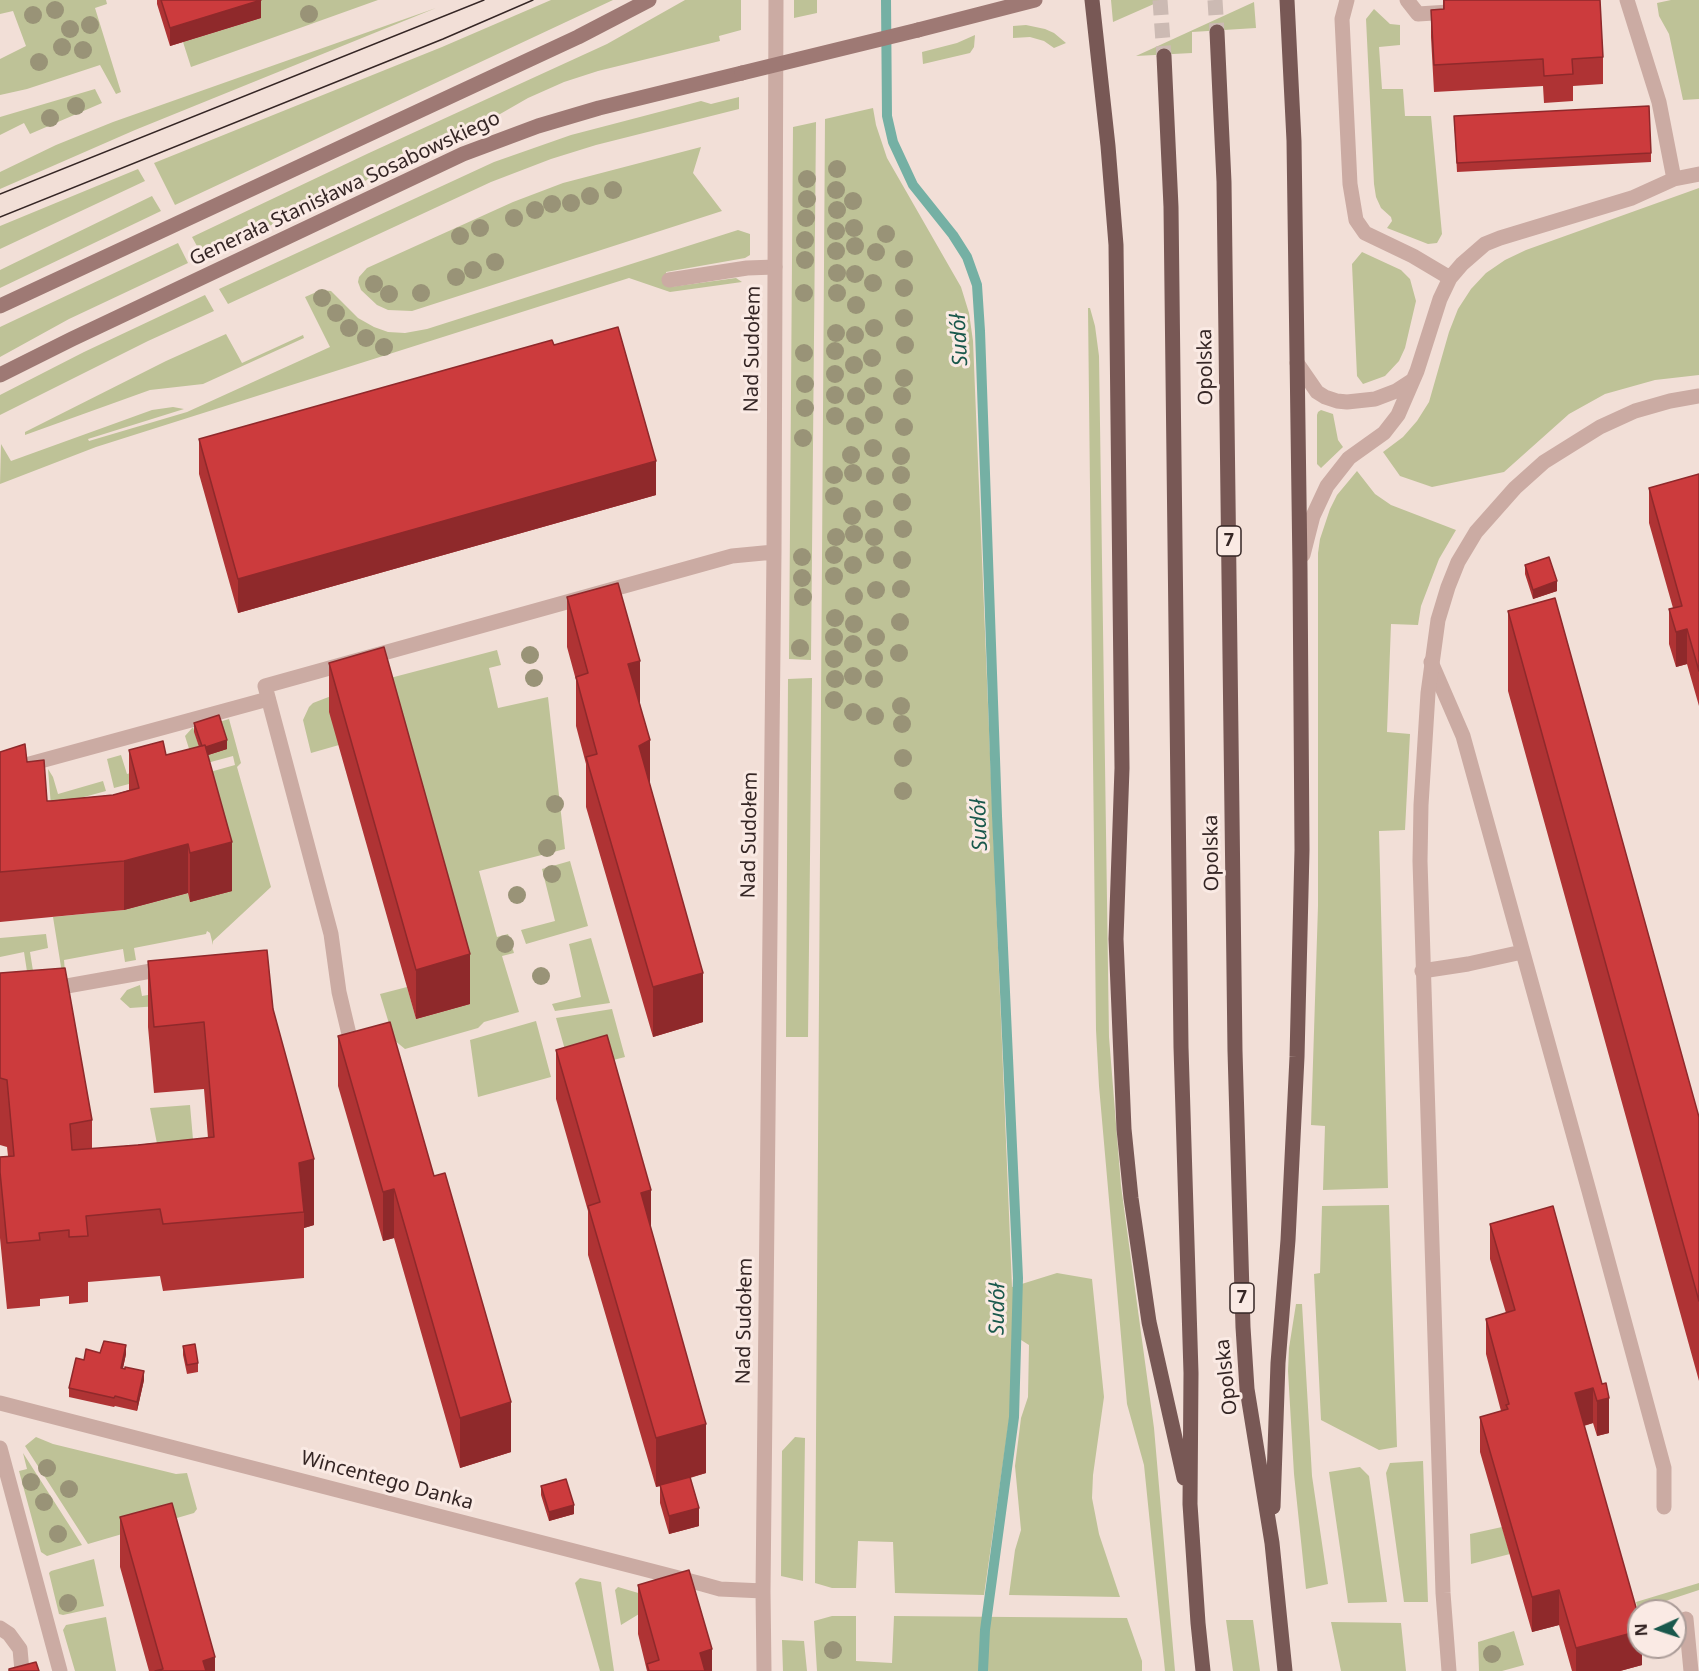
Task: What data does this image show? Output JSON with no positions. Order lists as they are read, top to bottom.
{
  "streets": {
    "main road": ["Generała Stanisława Sosabowskiego", "Opolska", "7"],
    "street": ["Nad Sudołem", "Wincentego Danka"]
  },
  "crossings": [
    ["Nad Sudołem", "Wincentego Danka"]
  ],
  "water": ["Sudół"],
  "north": "left"
}
